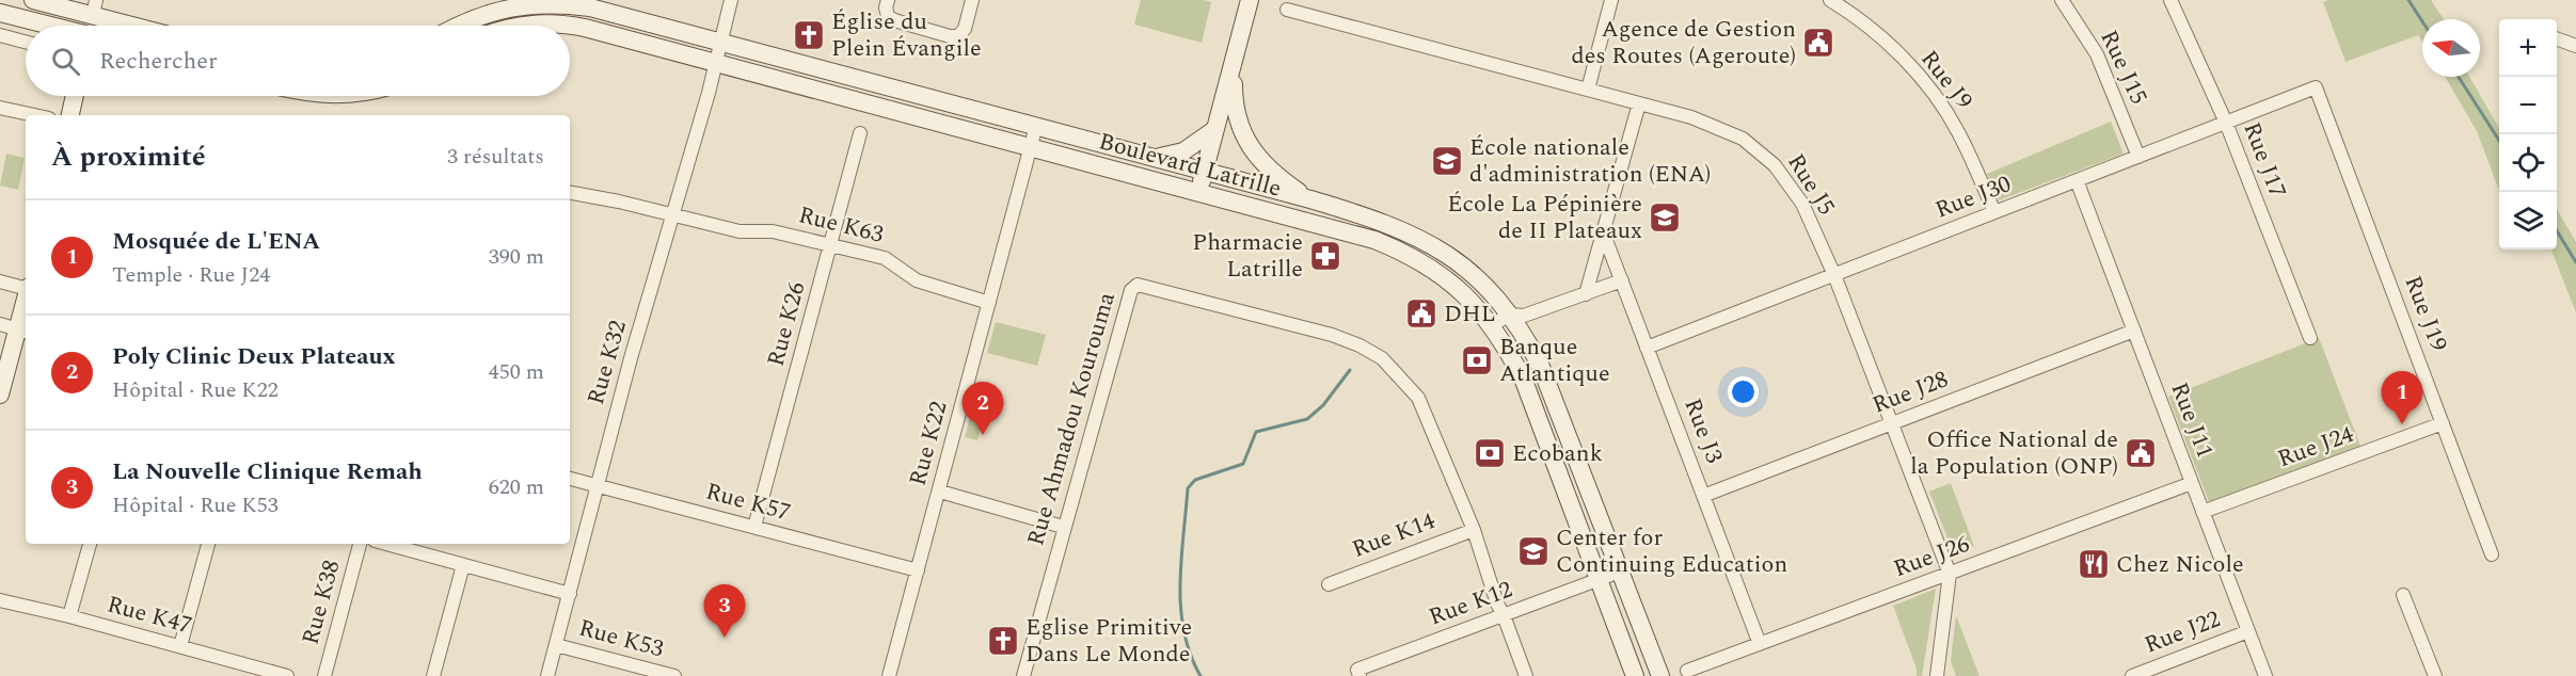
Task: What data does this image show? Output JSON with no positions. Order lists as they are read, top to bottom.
{
  "streets": {
    "main road": ["Boulevard Latrille"],
    "street": [
      "Rue J15",
      "Rue J9",
      "Rue J17",
      "Rue J5",
      "Rue J30",
      "Rue K63",
      "Rue J19",
      "Rue K26",
      "Rue K32",
      "Rue J28",
      "Rue Ahmadou Kourouma",
      "Rue J11",
      "Rue J3",
      "Rue K22",
      "Rue J24",
      "Rue K57",
      "Rue K14",
      "Rue J26",
      "Rue K38",
      "Rue K12",
      "Rue K47",
      "Rue J22",
      "Rue K53"
    ]
  },
  "crossings": [
    ["Rue J15", "Rue J30"],
    ["Rue J9", "Rue J30"],
    ["Rue J17", "Rue J30"],
    ["Boulevard Latrille", "Rue K32"],
    ["Boulevard Latrille", "Rue K22"],
    ["Boulevard Latrille", "Rue K12"],
    ["Rue J5", "Rue J30"],
    ["Rue J5", "Rue J28"],
    ["Rue J5", "Rue J26"],
    ["Rue J30", "Rue J19"],
    ["Rue J30", "Rue J11"],
    ["Rue J30", "Rue J3"],
    ["Rue K63", "Rue K26"],
    ["Rue K63", "Rue K32"],
    ["Rue K63", "Rue K22"],
    ["Rue J19", "Rue J24"],
    ["Rue K26", "Rue K57"],
    ["Rue K32", "Rue K57"],
    ["Rue K32", "Rue K53"],
    ["Rue J28", "Rue J11"],
    ["Rue J28", "Rue J3"],
    ["Rue Ahmadou Kourouma", "Rue K14"],
    ["Rue Ahmadou Kourouma", "Rue K12"],
    ["Rue J11", "Rue J24"],
    ["Rue J11", "Rue J26"],
    ["Rue J11", "Rue J22"],
    ["Rue J3", "Rue J26"],
    ["Rue K22", "Rue K57"]
  ],
  "places": {
    "church": ["Église du Plein Évangile", "Eglise Primitive Dans Le Monde"],
    "public building": ["Agence de Gestion des Routes (Ageroute)", "DHL", "Office National de la Population (ONP)"],
    "school or university": ["École nationale d'administration (ENA)", "École La Pépinière de II Plateaux", "Center for Continuing Education"],
    "pharmacy": ["Pharmacie Latrille"],
    "bank": ["Banque Atlantique", "Ecobank"],
    "restaurant": ["Chez Nicole"]
  },
  "north": "left",
  "page": {
    "map_buttons": ["+", "−"],
    "search": "Rechercher",
    "heading": ["À proximité", "3 résultats"],
    "list": [
      {
        "mark": "1",
        "name": "Mosquée de L'ENA",
        "note": "Temple · Rue J24",
        "value": "390 m"
      },
      {
        "mark": "2",
        "name": "Poly Clinic Deux Plateaux",
        "note": "Hôpital · Rue K22",
        "value": "450 m"
      },
      {
        "mark": "3",
        "name": "La Nouvelle Clinique Remah",
        "note": "Hôpital · Rue K53",
        "value": "620 m"
      }
    ],
    "pins": ["1", "2", "3"]
  }
}
